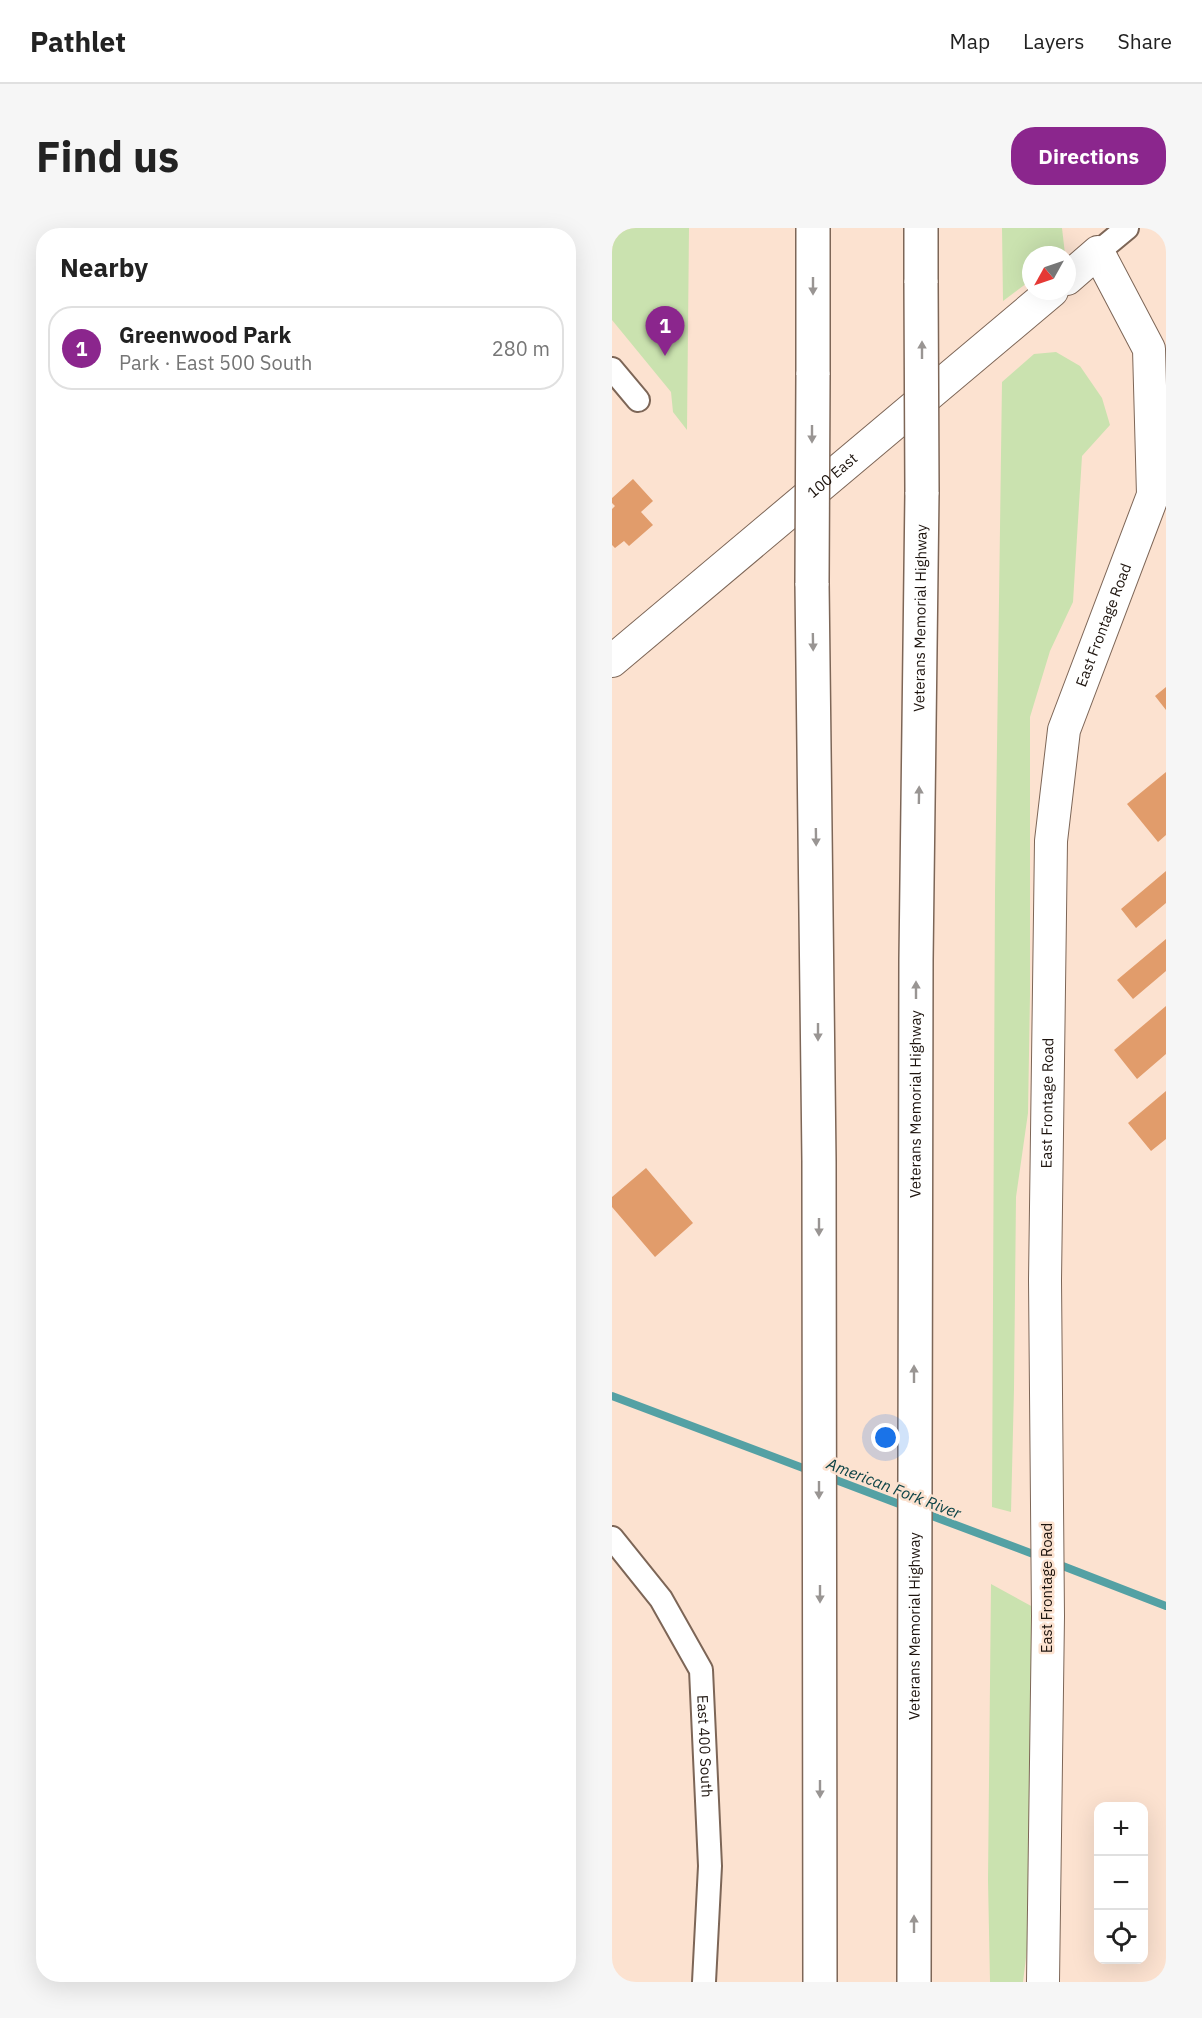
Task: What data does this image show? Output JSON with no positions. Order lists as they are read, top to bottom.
{
  "streets": {
    "highway": ["Veterans Memorial Highway"],
    "street": ["100 East", "East Frontage Road", "East 400 South"]
  },
  "water": ["American Fork River"],
  "north": "bottom left",
  "page": {
    "header": "Pathlet",
    "nav": ["Map", "Layers", "Share"],
    "buttons": "Directions",
    "title": "Find us",
    "heading": "Nearby",
    "list": [
      {
        "mark": "1",
        "name": "Greenwood Park",
        "note": "Park · East 500 South",
        "value": "280 m"
      }
    ],
    "pins": "1",
    "map_buttons": ["+", "−"]
  }
}
